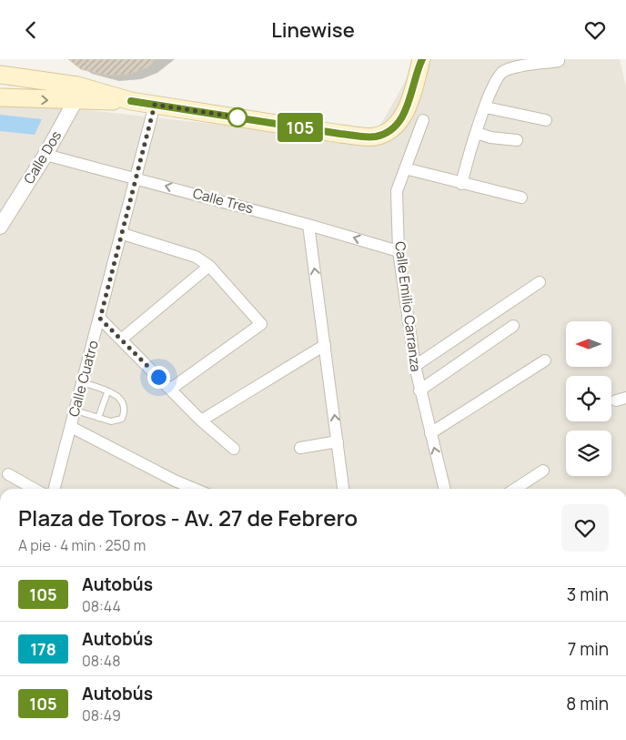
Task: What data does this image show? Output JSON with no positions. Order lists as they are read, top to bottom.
{
  "streets": {
    "street": [
      "Calle Dos",
      "Calle Tres",
      "Calle Emilio Carranza",
      "Calle Cuatro"
    ]
  },
  "crossings": [
    ["Calle Dos", "Calle Tres"],
    ["Calle Tres", "Calle Emilio Carranza"],
    ["Calle Tres", "Calle Cuatro"]
  ],
  "lines": ["bus line 105"],
  "north": "left",
  "page": {
    "header": "Linewise",
    "on_map": "105",
    "heading": ["Plaza de Toros - Av. 27 de Febrero", "A pie · 4 min · 250 m"],
    "list": [
      {
        "mark": "105",
        "name": "Autobús",
        "note": "08:44",
        "value": "3 min"
      },
      {
        "mark": "178",
        "name": "Autobús",
        "note": "08:48",
        "value": "7 min"
      },
      {
        "mark": "105",
        "name": "Autobús",
        "note": "08:49",
        "value": "8 min"
      }
    ]
  }
}
